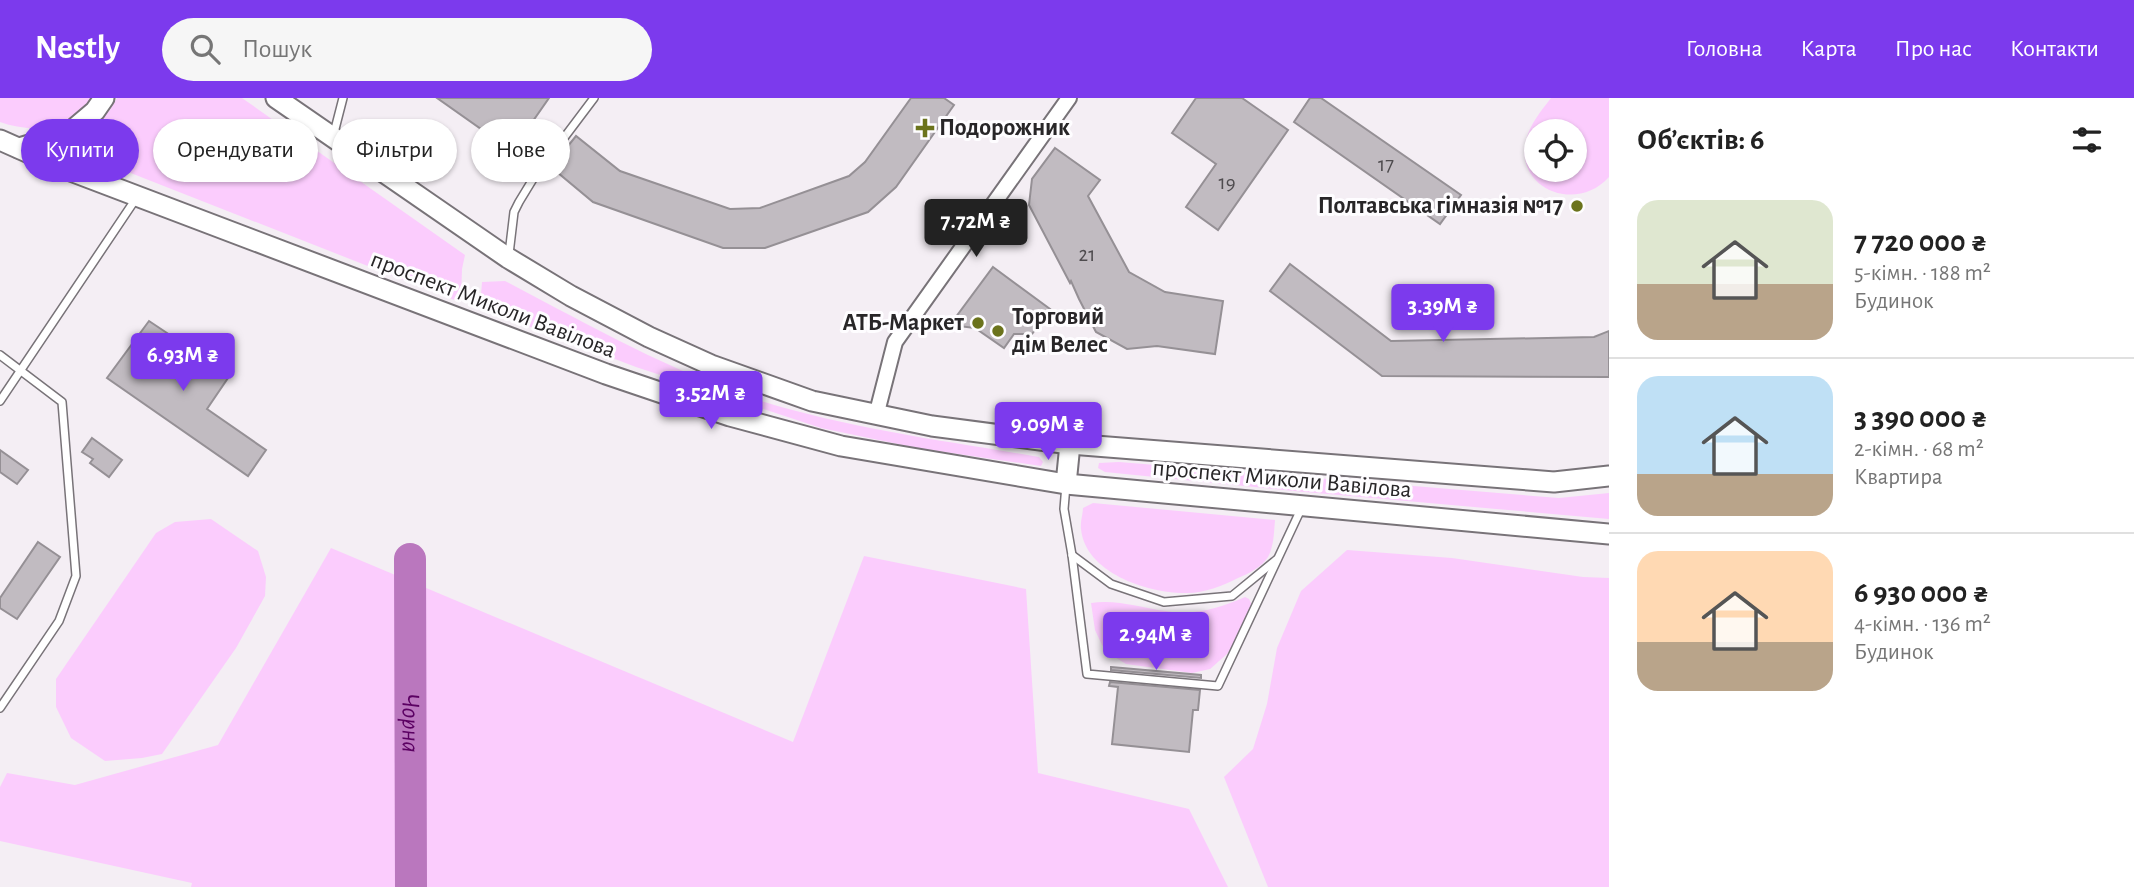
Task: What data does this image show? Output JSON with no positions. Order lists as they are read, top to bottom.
{
  "streets": {
    "main road": ["проспект Миколи Вавілова"]
  },
  "water": ["Чорна"],
  "places": {
    "health": ["Подорожник"],
    "other": ["Полтавська гімназія №17", "АТБ-Маркет", "Торговий дім Велес"]
  },
  "house_numbers": ["17", "19", "21"],
  "page": {
    "header": "Nestly",
    "search": "Пошук",
    "nav": [
      "Головна",
      "Карта",
      "Про нас",
      "Контакти"
    ],
    "heading": "Об’єктів: 6",
    "chip": [
      "Купити",
      "Орендувати",
      "Фільтри",
      "Нове"
    ],
    "list": [
      {
        "name": "7 720 000 ₴",
        "note": "5-кімн. · 188 m² · Будинок"
      },
      {
        "name": "3 390 000 ₴",
        "note": "2-кімн. · 68 m² · Квартира"
      },
      {
        "name": "6 930 000 ₴",
        "note": "4-кімн. · 136 m² · Будинок"
      }
    ],
    "price": [
      "7.72M ₴",
      "3.39M ₴",
      "6.93M ₴",
      "3.52M ₴",
      "9.09M ₴",
      "2.94M ₴"
    ]
  }
}
